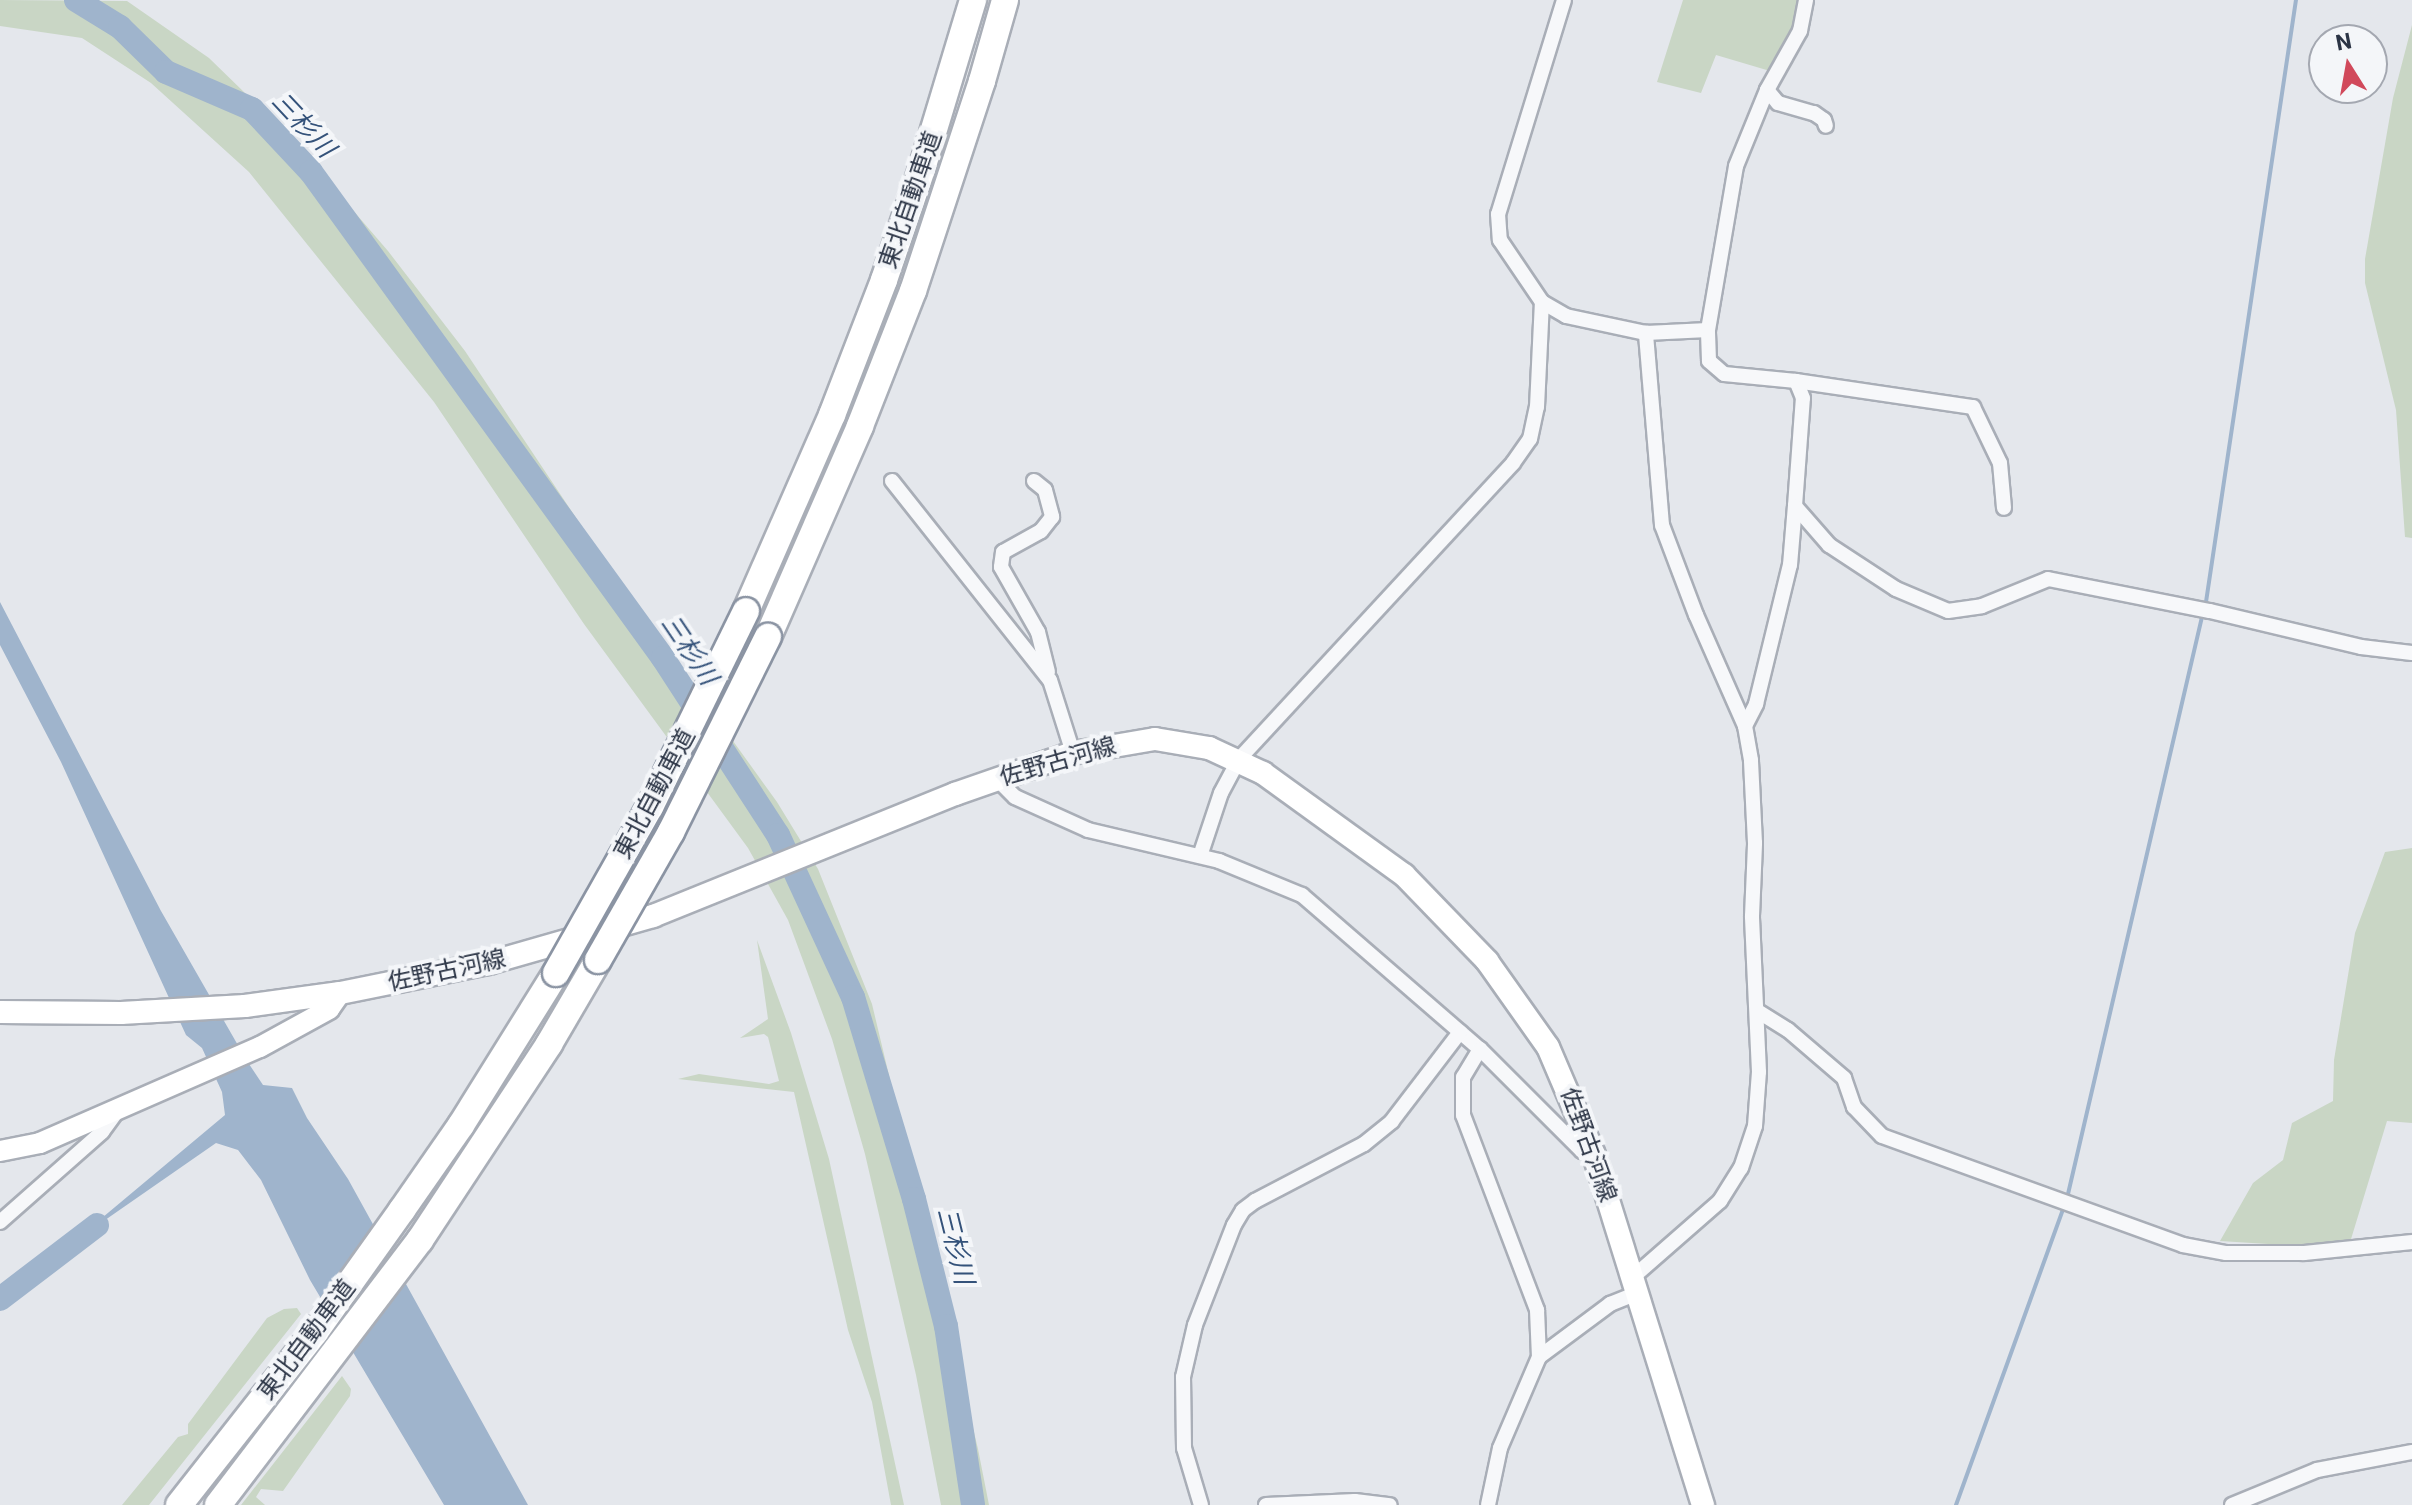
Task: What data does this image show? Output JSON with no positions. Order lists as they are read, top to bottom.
{
  "streets": {
    "highway": ["東北自動車道"],
    "main road": ["佐野古河線"]
  },
  "water": ["三杉川"],
  "north": "top"
}
